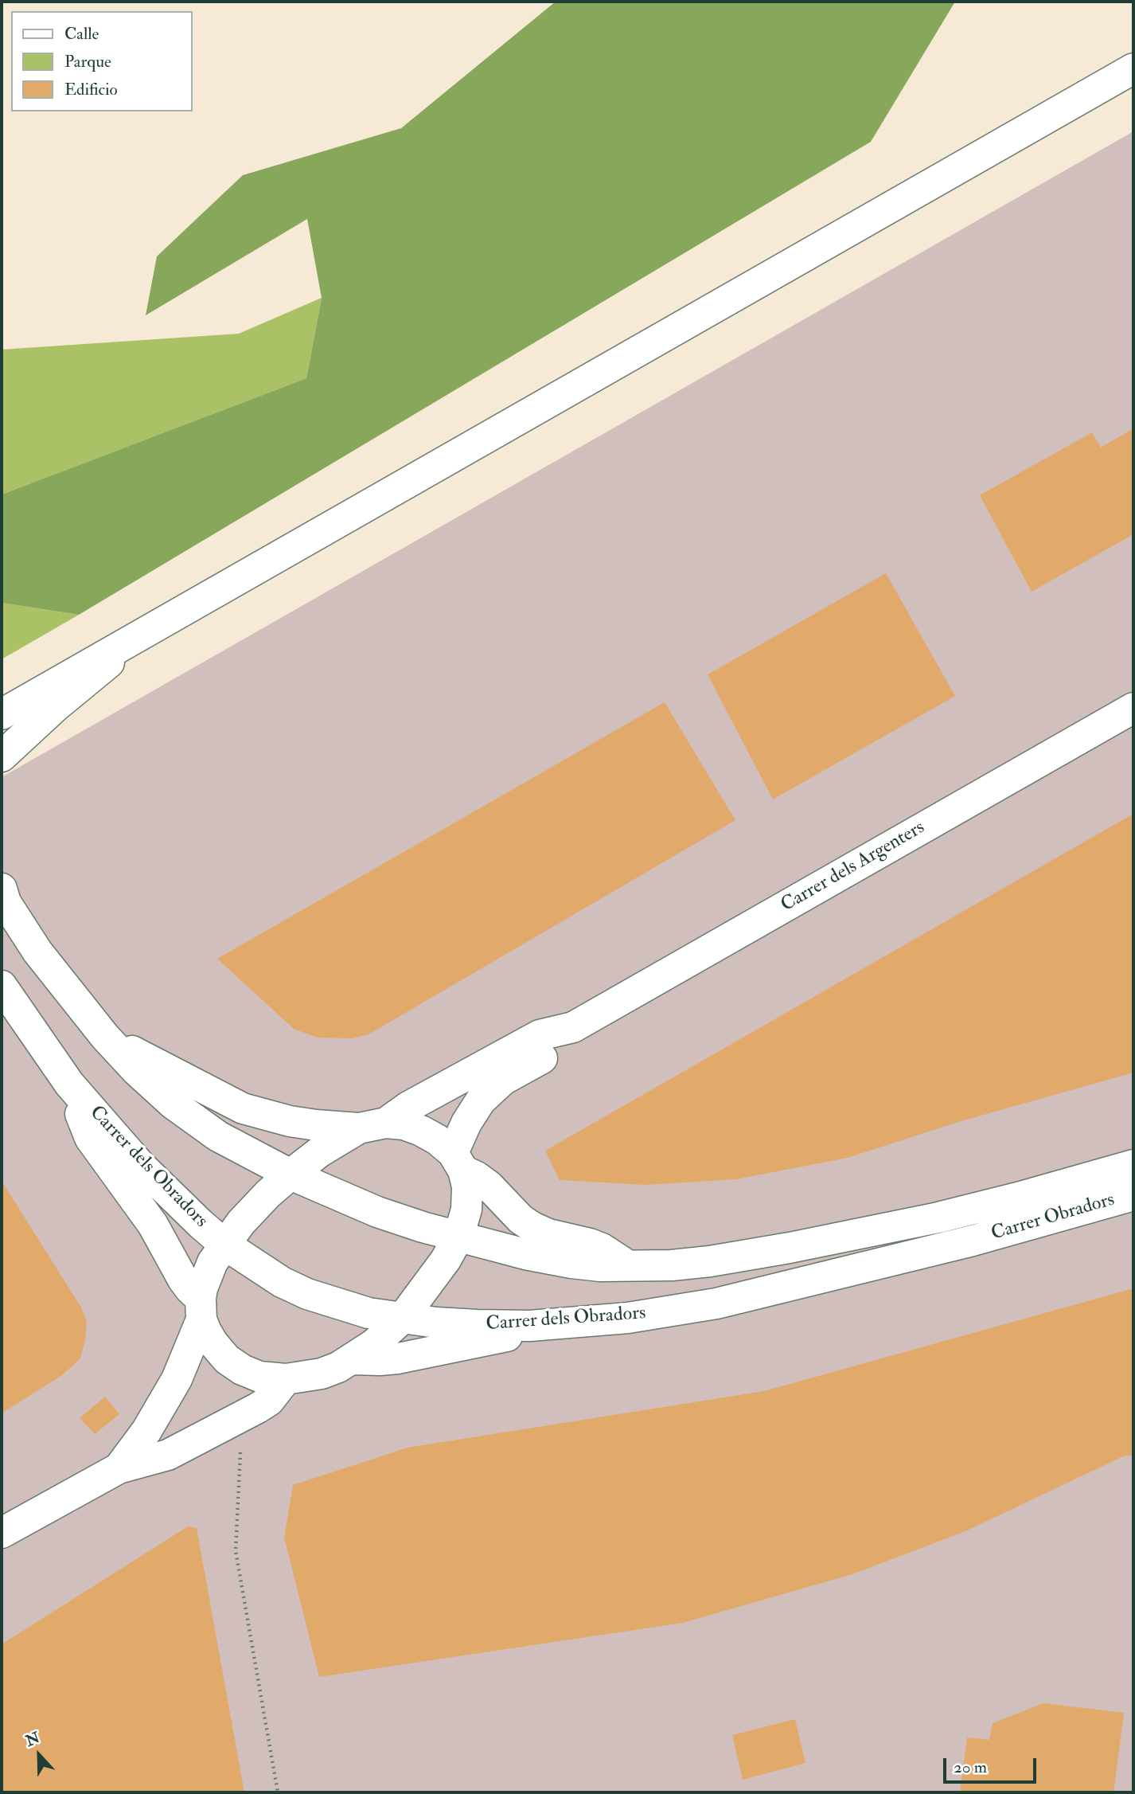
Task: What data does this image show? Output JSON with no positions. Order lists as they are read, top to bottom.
{
  "streets": {
    "street": ["Carrer dels Argenters", "Carrer dels Obradors", "Carrer Obradors"]
  },
  "crossings": [
    ["Carrer dels Argenters", "Carrer dels Obradors"],
    ["Carrer dels Obradors", "Carrer Obradors"]
  ],
  "legend": ["Calle", "Parque", "Edificio"],
  "scale_bar": "20 m",
  "north": "top"
}
